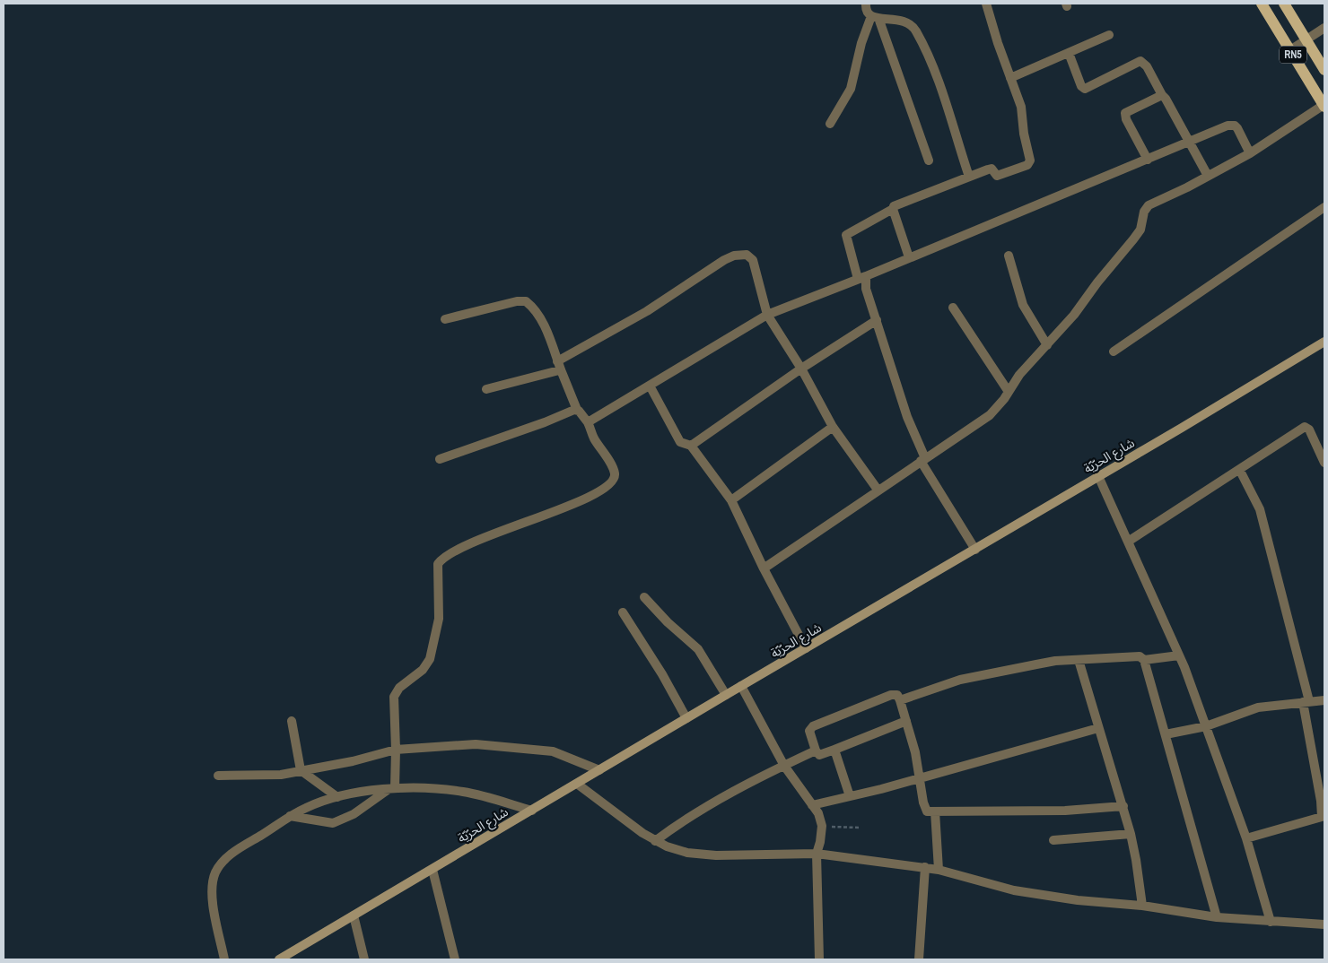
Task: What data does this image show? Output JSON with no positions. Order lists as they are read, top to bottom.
{
  "streets": {
    "main road": ["RN5", "شارع الحرّيّة"]
  }
}
